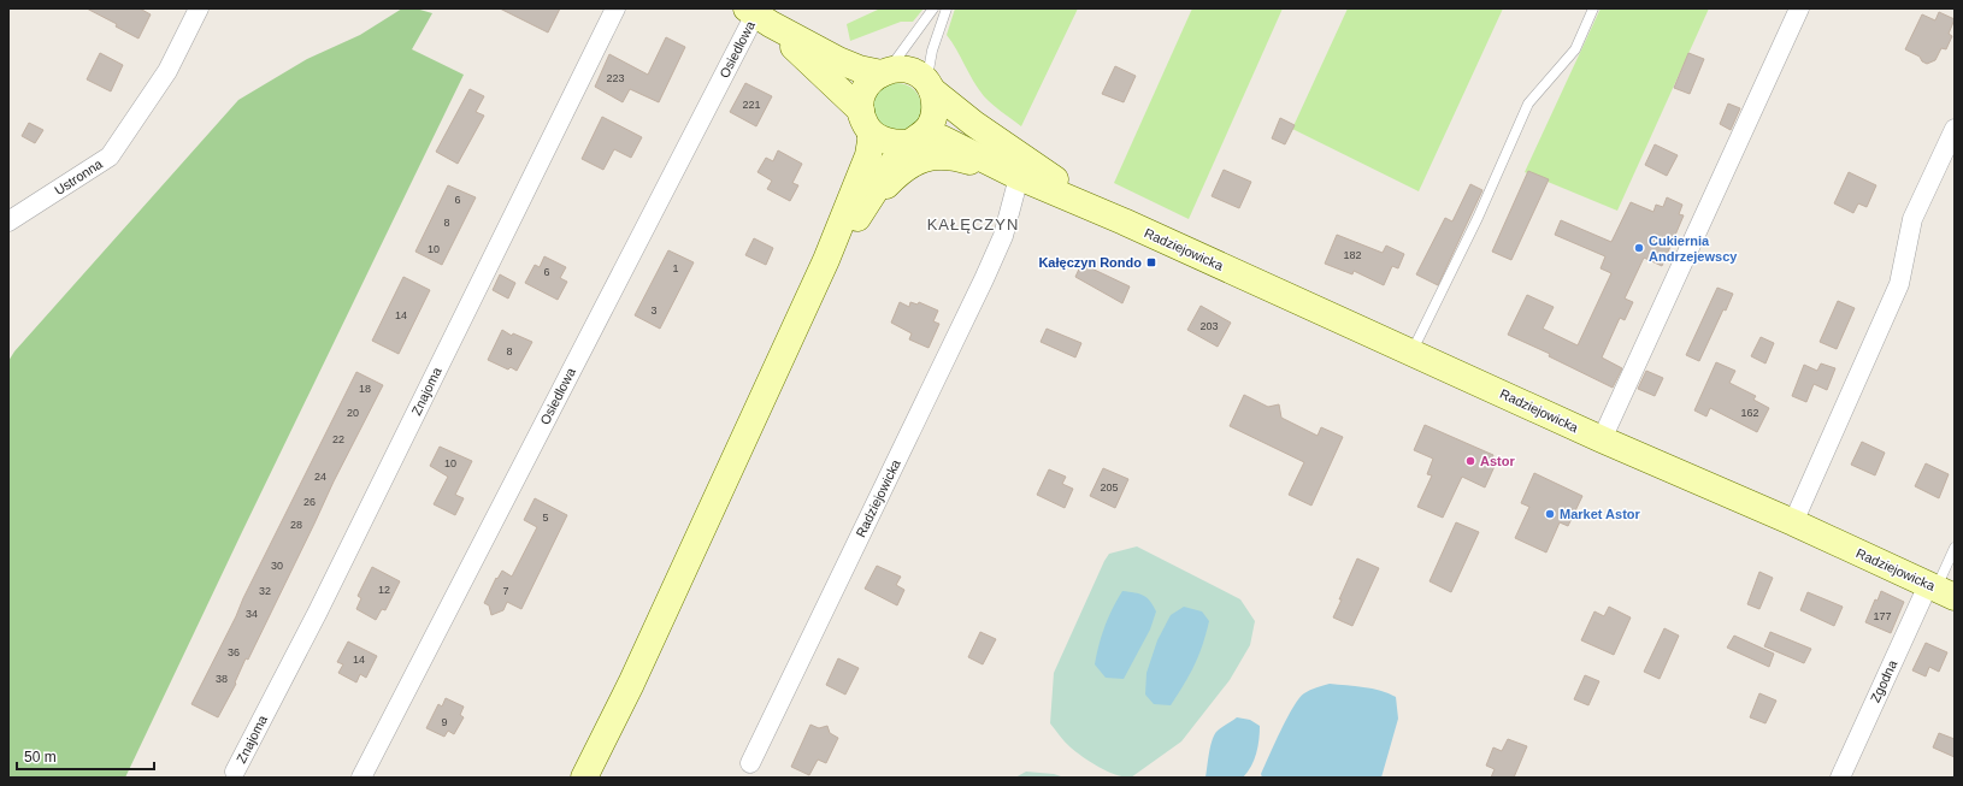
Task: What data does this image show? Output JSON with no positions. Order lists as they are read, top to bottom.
{
  "streets": {
    "main road": ["Radziejowicka"],
    "street": [
      "Osiedlowa",
      "Ustronna",
      "Znajoma",
      "Zgodna"
    ]
  },
  "crossings": [
    ["Radziejowicka", "Zgodna"]
  ],
  "districts": ["KAŁĘCZYN"],
  "places": {
    "other": ["Cukiernia Andrzejewscy", "Astor", "Market Astor"],
    "transit": ["Kałęczyn Rondo"]
  },
  "house_numbers": [
    "223",
    "221",
    "6",
    "8",
    "10",
    "182",
    "1",
    "6",
    "3",
    "14",
    "203",
    "8",
    "18",
    "20",
    "162",
    "22",
    "10",
    "24",
    "205",
    "26",
    "5",
    "28",
    "30",
    "12",
    "32",
    "7",
    "34",
    "177",
    "36",
    "14",
    "38",
    "9"
  ],
  "scale_bar": "50 m"
}
